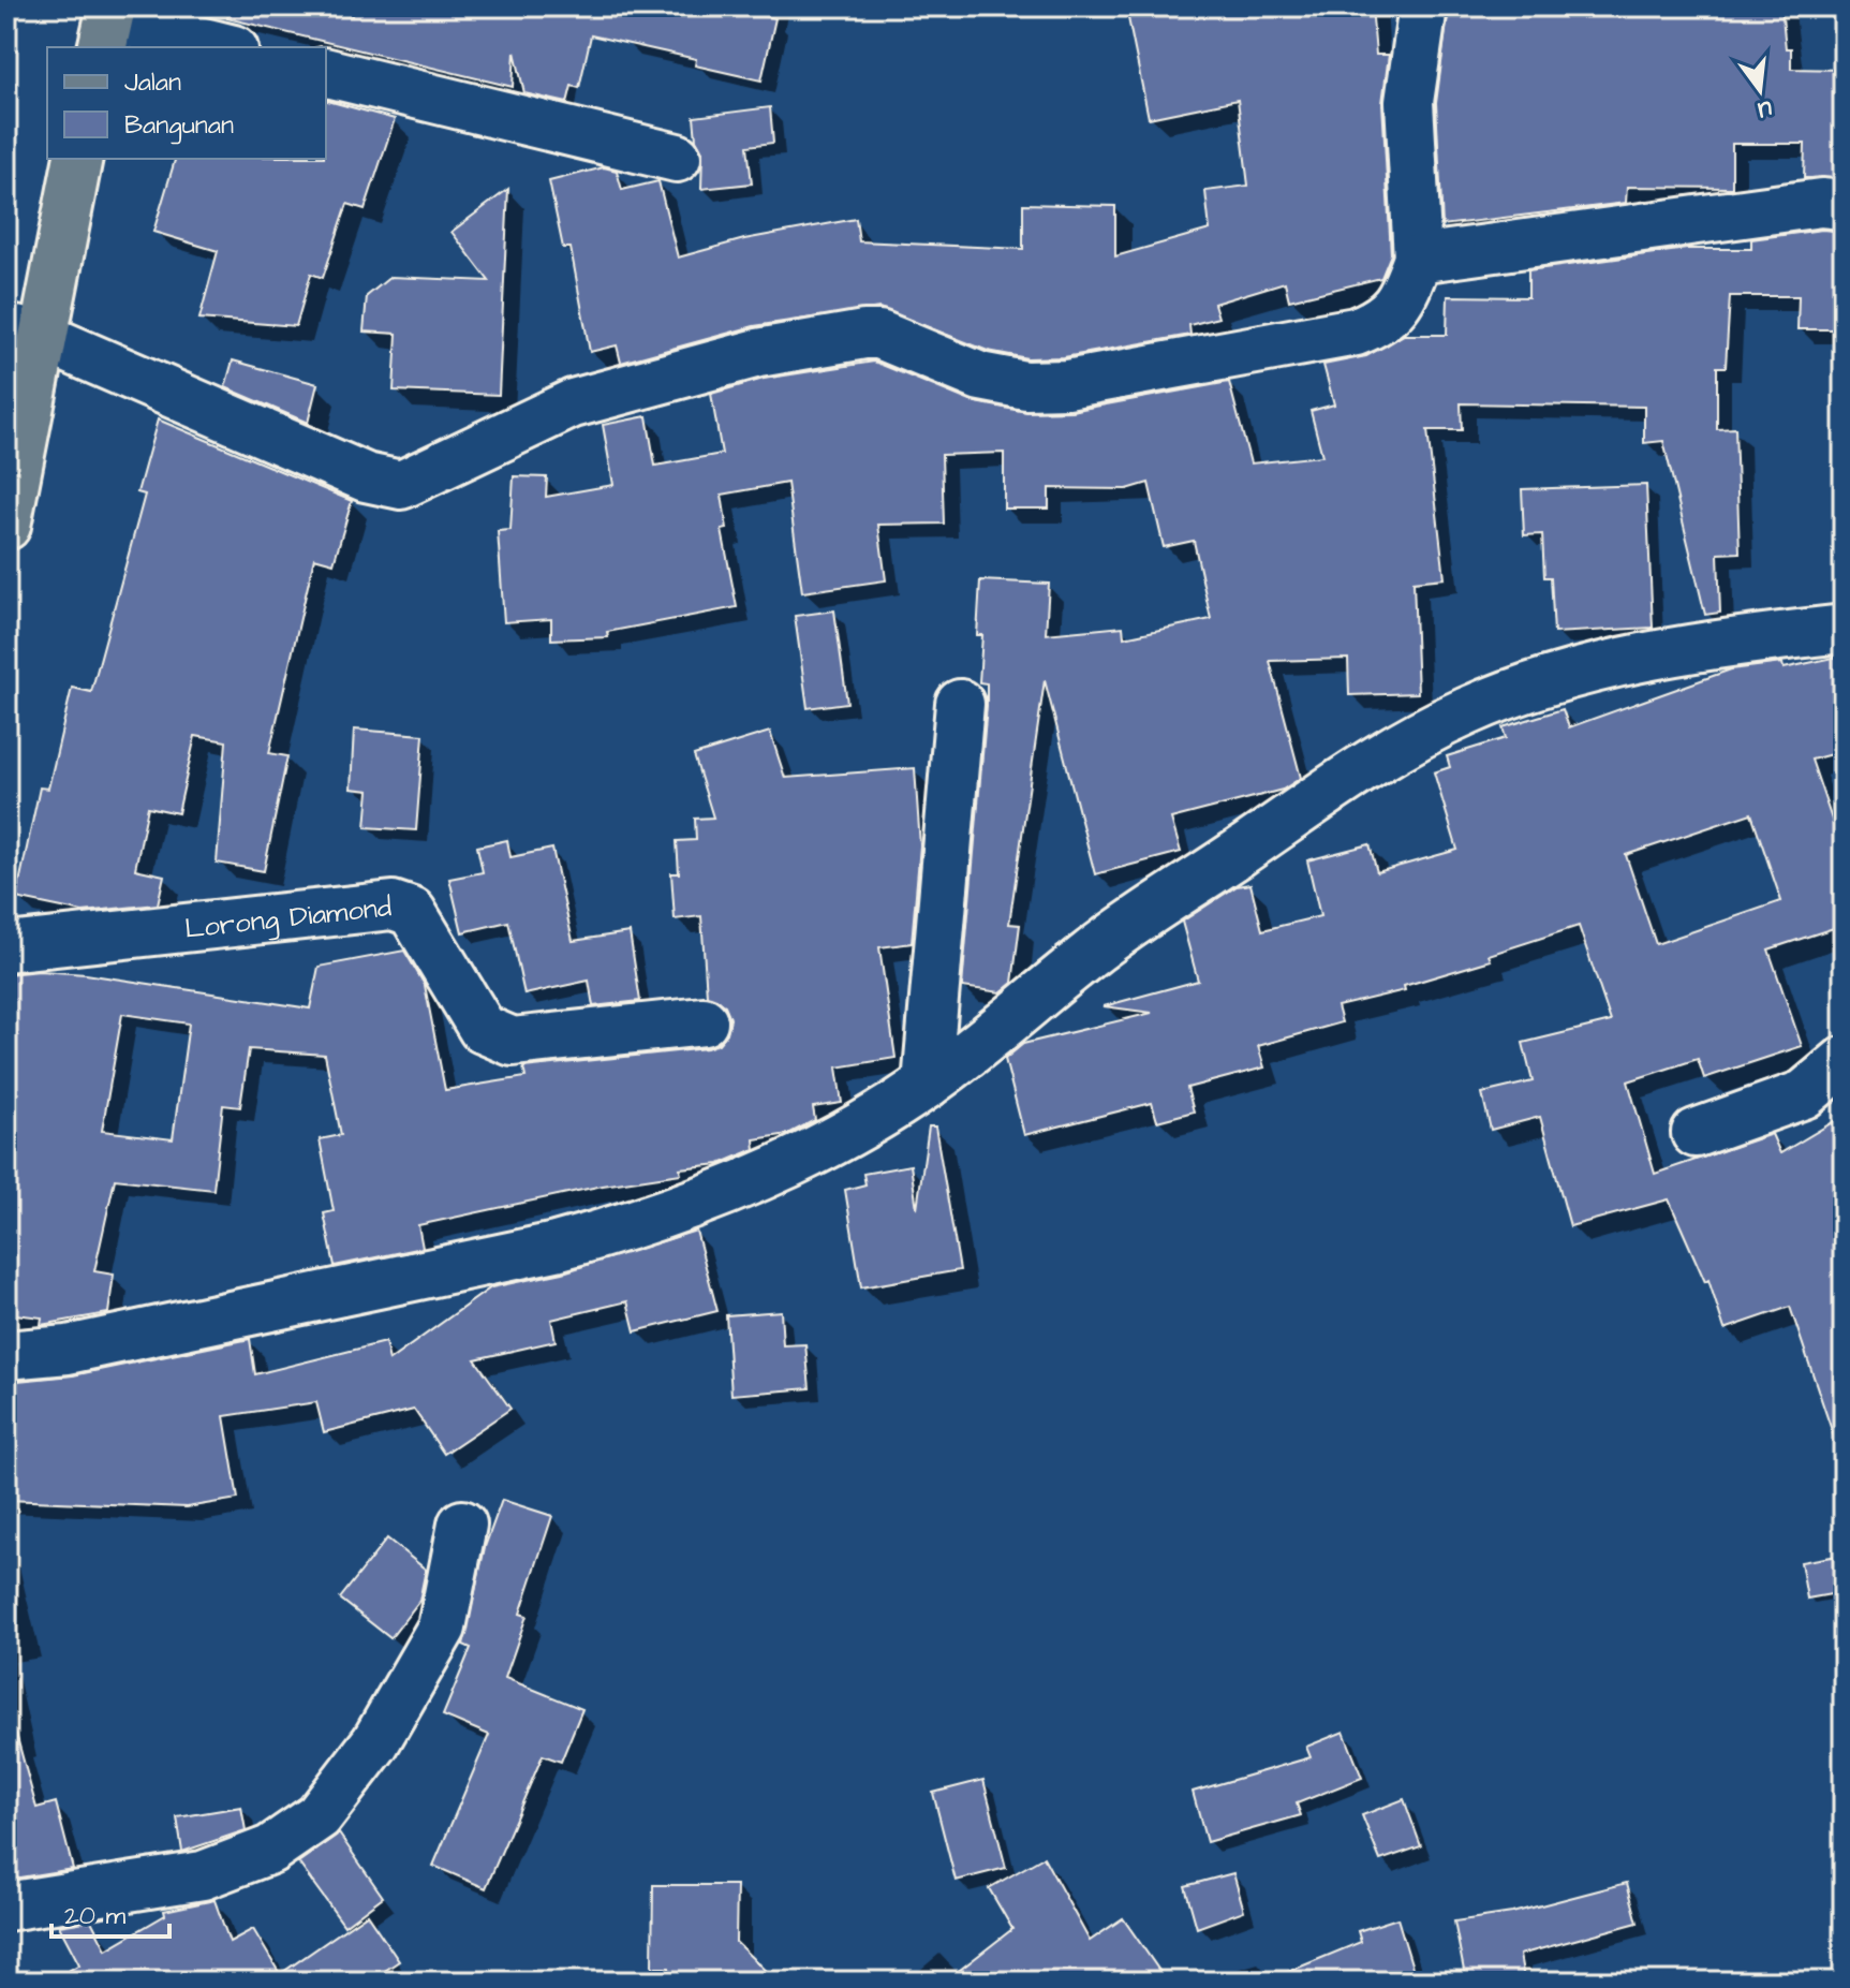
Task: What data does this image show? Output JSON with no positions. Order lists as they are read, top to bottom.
{
  "streets": {
    "street": ["Lorong Diamond"]
  },
  "legend": ["Jalan", "Bangunan"],
  "scale_bar": "20 m",
  "north": "bottom"
}
